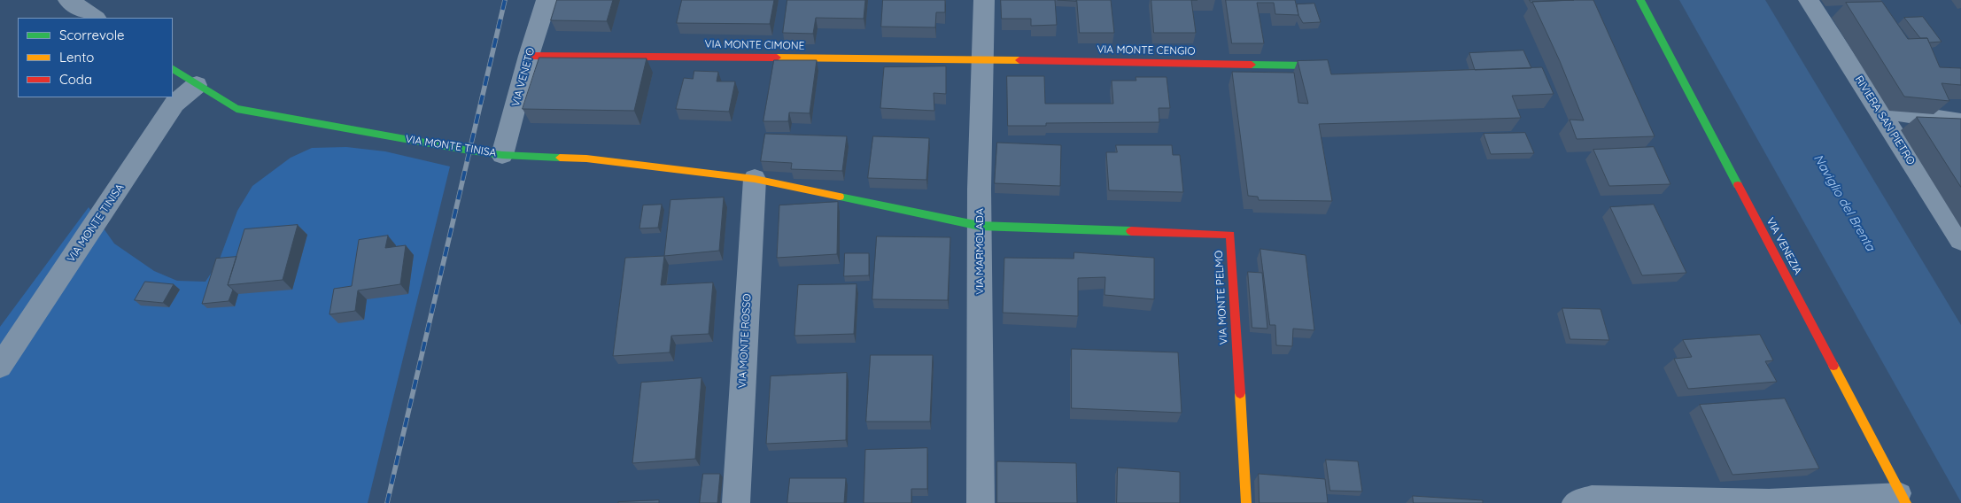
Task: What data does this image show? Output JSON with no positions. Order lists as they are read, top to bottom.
{
  "streets": {
    "street": [
      "VIA MONTE CIMONE",
      "VIA MONTE CENGIO",
      "VIA VENETO",
      "RIVIERA SAN PIETRO",
      "VIA MONTE TINISA",
      "VIA VENEZIA",
      "VIA MARMOLADA",
      "VIA MONTE PELMO",
      "VIA MONTE ROSSO"
    ]
  },
  "crossings": [
    ["VIA MONTE CIMONE", "VIA MONTE CENGIO"],
    ["VIA MONTE CIMONE", "VIA VENETO"],
    ["VIA MONTE CIMONE", "VIA MARMOLADA"],
    ["VIA MONTE CENGIO", "VIA MARMOLADA"],
    ["VIA VENETO", "VIA MONTE TINISA"],
    ["VIA MARMOLADA", "VIA MONTE PELMO"]
  ],
  "water": ["Naviglio del Brenta"],
  "legend": ["Scorrevole", "Lento", "Coda"]
}
